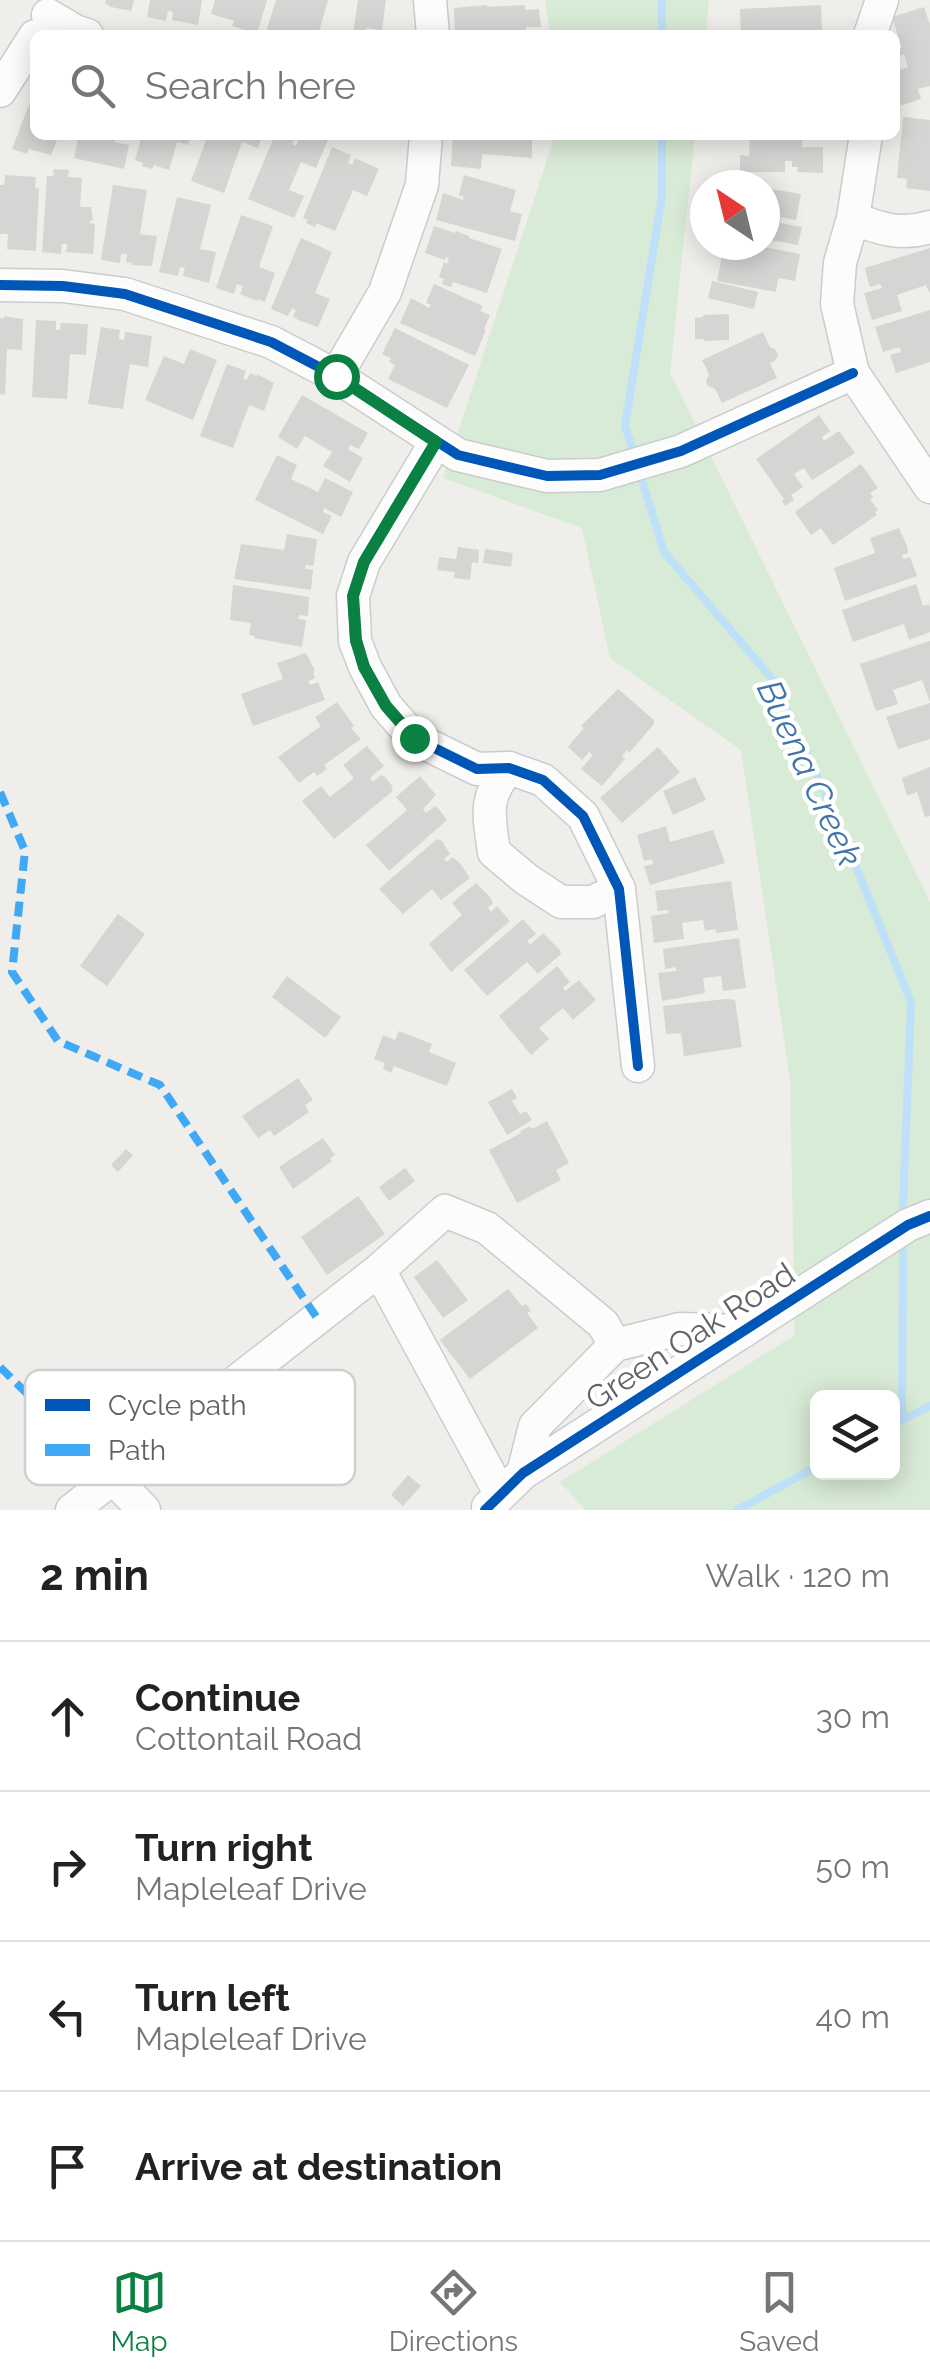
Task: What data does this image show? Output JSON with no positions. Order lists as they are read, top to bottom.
{
  "streets": {
    "street": ["Green Oak Road"]
  },
  "water": ["Buena Creek"],
  "legend": ["Cycle path", "Path"],
  "north": "top left",
  "page": {
    "search": "Search here",
    "heading": ["2 min", "Walk · 120 m"],
    "list": [
      ["Continue", "Cottontail Road", "30 m"],
      ["Turn right", "Mapleleaf Drive", "50 m"],
      ["Turn left", "Mapleleaf Drive", "40 m"],
      "Arrive at destination"
    ],
    "nav": ["Map", "Directions", "Saved"]
  }
}
